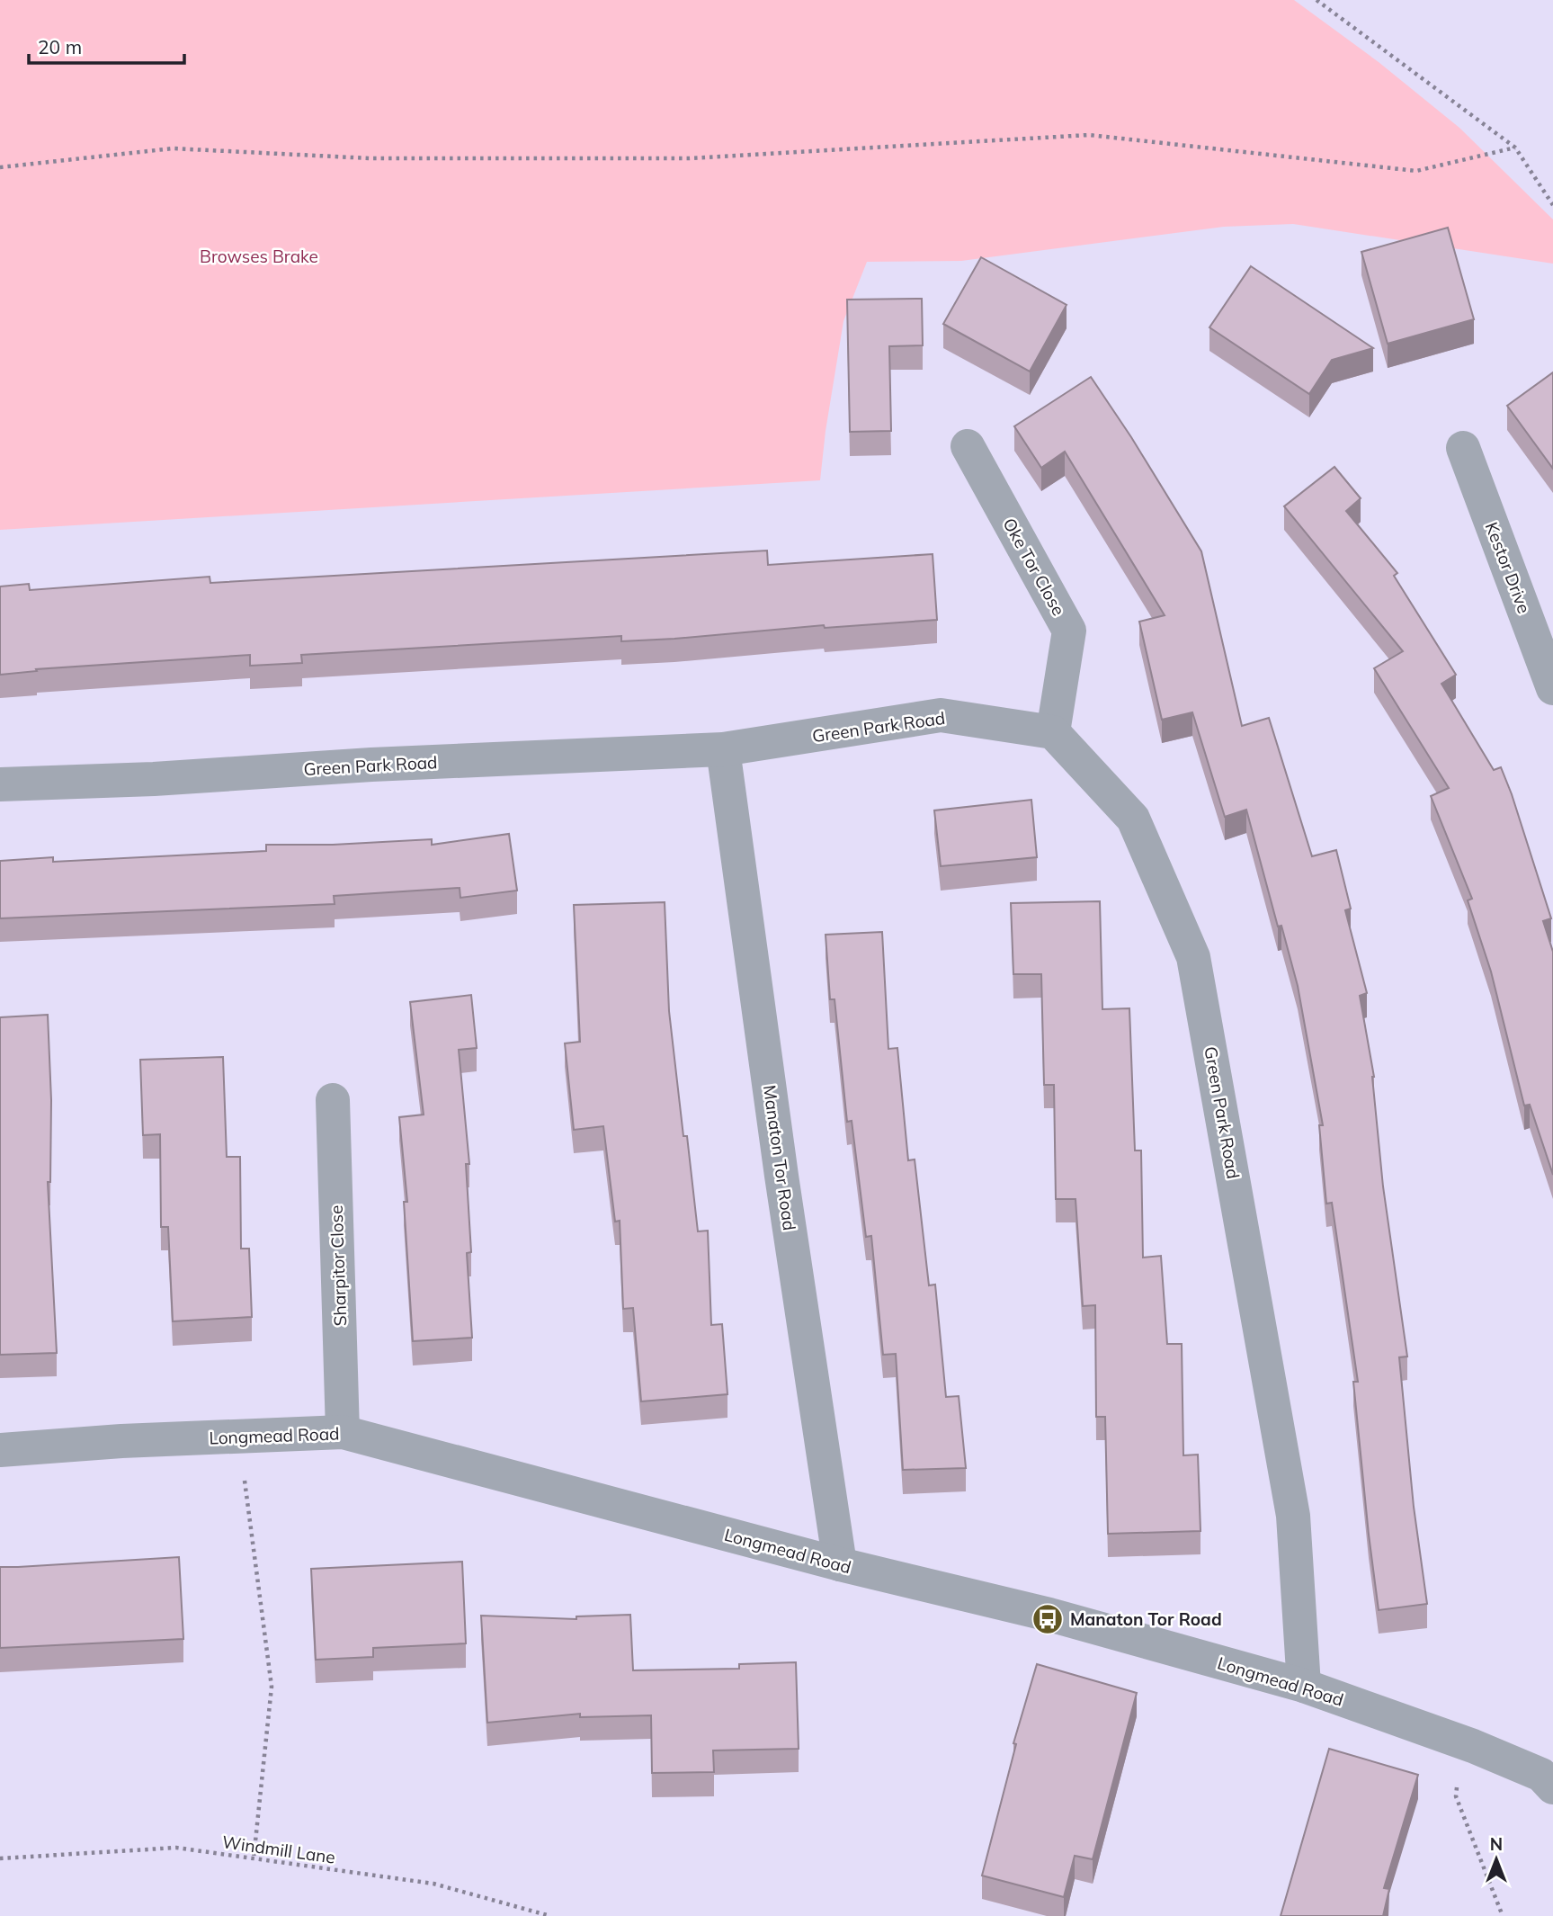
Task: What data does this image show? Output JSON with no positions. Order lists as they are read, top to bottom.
{
  "streets": {
    "street": [
      "Oke Tor Close",
      "Kestor Drive",
      "Green Park Road",
      "Manaton Tor Road",
      "Sharpitor Close",
      "Longmead Road"
    ],
    "path": ["Windmill Lane"]
  },
  "crossings": [
    ["Oke Tor Close", "Green Park Road"],
    ["Green Park Road", "Manaton Tor Road"],
    ["Green Park Road", "Longmead Road"],
    ["Manaton Tor Road", "Longmead Road"],
    ["Sharpitor Close", "Longmead Road"]
  ],
  "parks": ["Browses Brake"],
  "places": {
    "bus stop": ["Manaton Tor Road"]
  },
  "scale_bar": "20 m",
  "north": "top"
}
